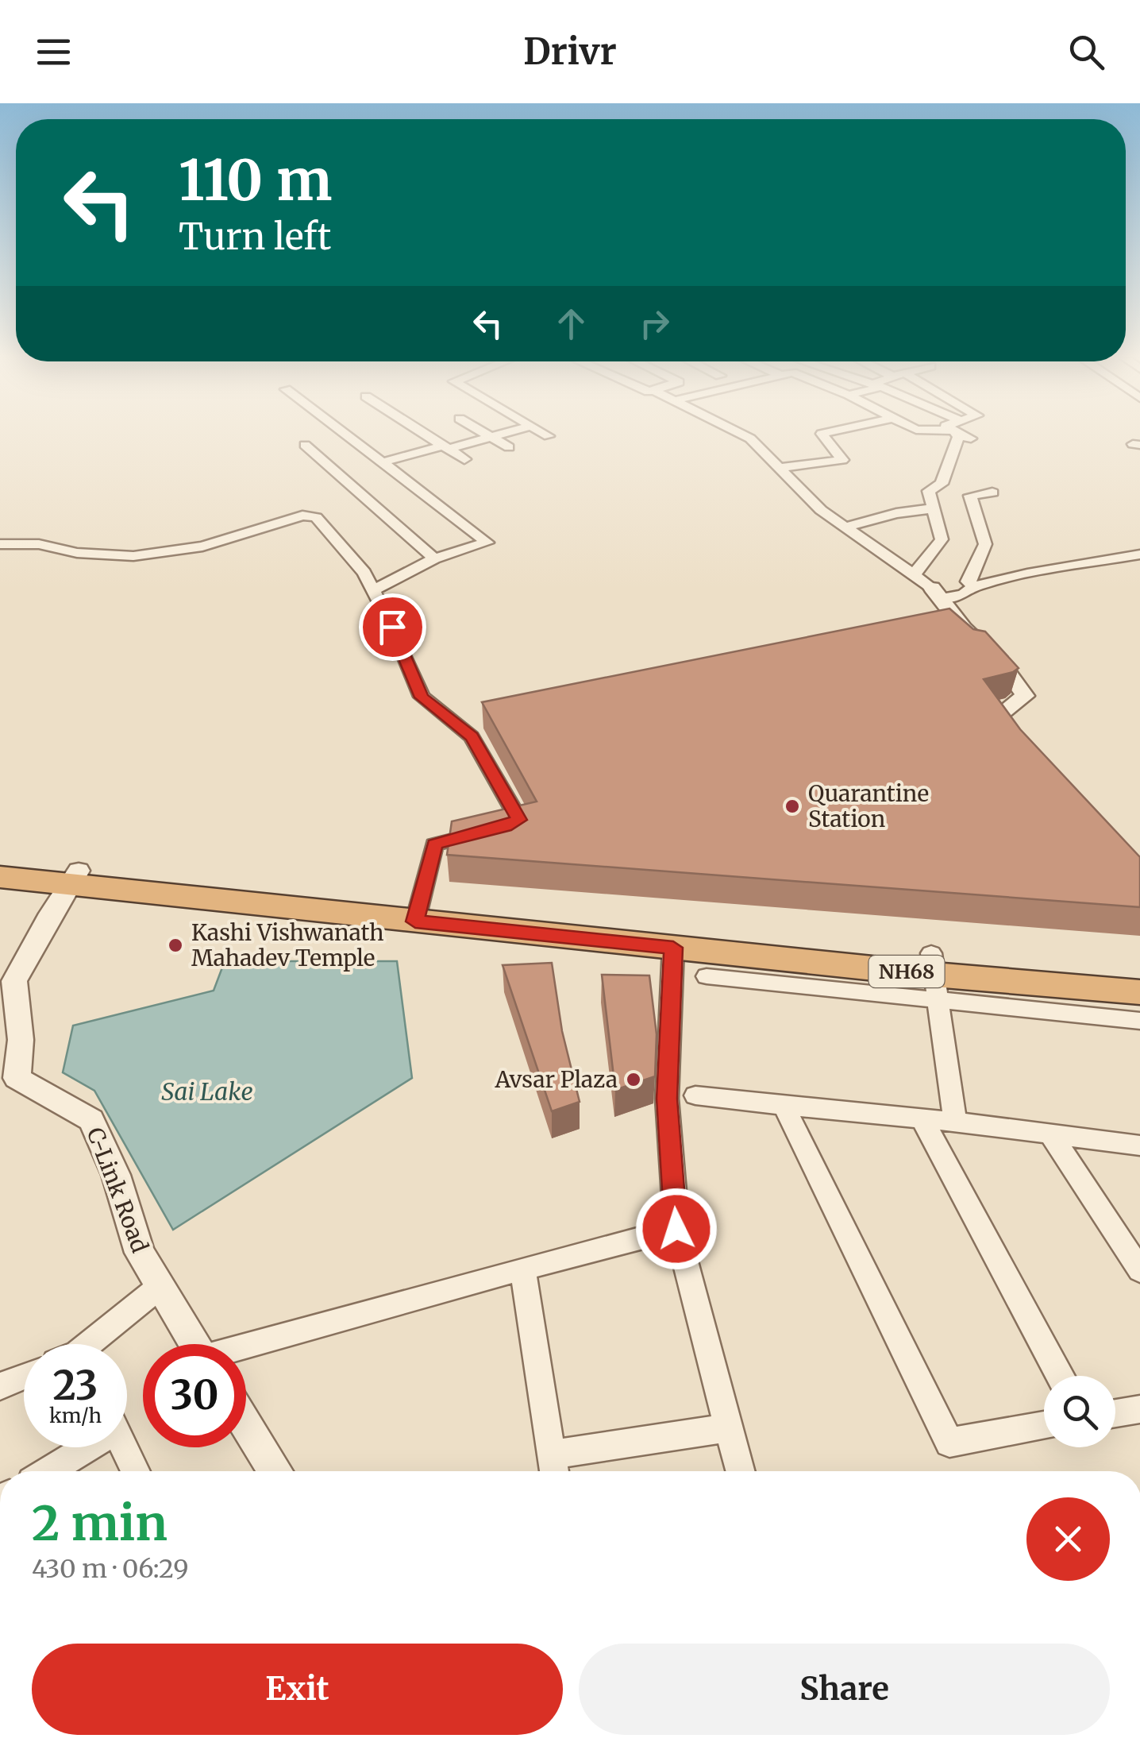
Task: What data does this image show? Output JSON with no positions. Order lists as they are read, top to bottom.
{
  "streets": {
    "highway": ["NH68"],
    "street": ["C-Link Road"]
  },
  "crossings": [
    ["NH68", "C-Link Road"]
  ],
  "water": ["Sai Lake"],
  "places": ["Quarantine Station", "Kashi Vishwanath Mahadev Temple", "Avsar Plaza"],
  "page": {
    "header": "Drivr",
    "turn": ["110 m", "Turn left"],
    "speed": "23 km/h",
    "limit": "30",
    "heading": ["2 min", "430 m · 06:29"],
    "buttons": ["Exit", "Share"]
  }
}
